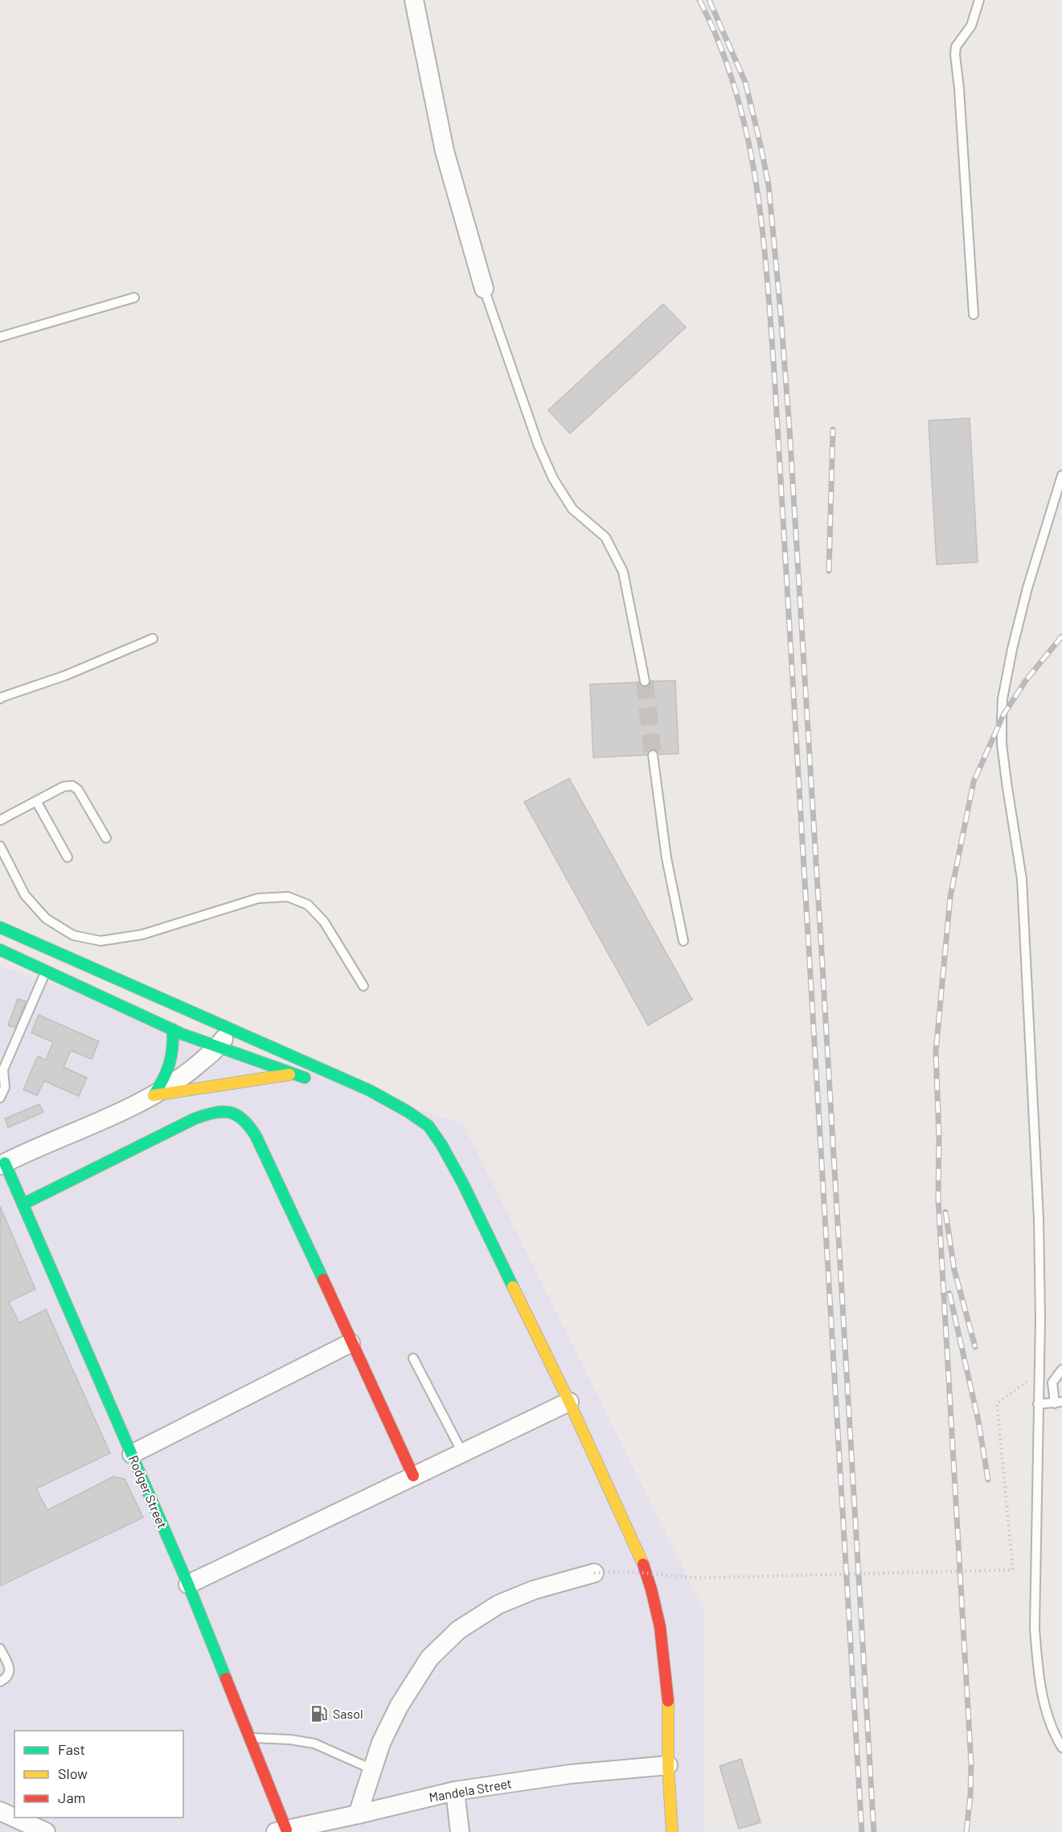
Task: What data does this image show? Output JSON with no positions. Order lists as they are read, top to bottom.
{
  "streets": {
    "main road": ["Rodger Street"],
    "street": ["Mandela Street"]
  },
  "crossings": [
    ["Rodger Street", "Mandela Street"]
  ],
  "places": {
    "fuel station": ["Sasol"]
  },
  "legend": ["Fast", "Slow", "Jam"]
}
